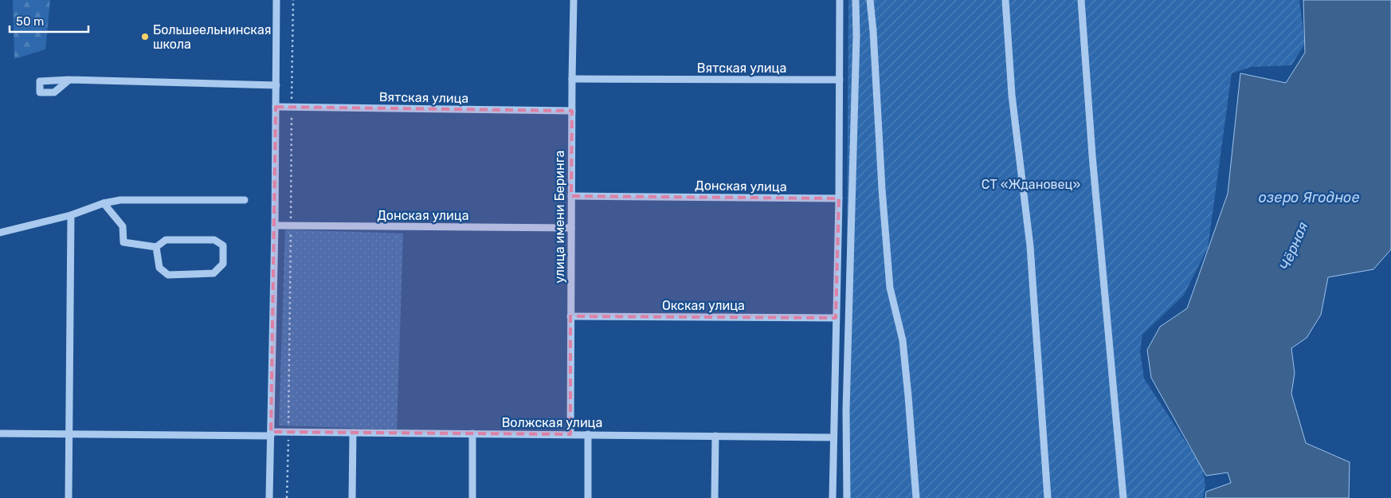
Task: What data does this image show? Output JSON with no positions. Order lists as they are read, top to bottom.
{
  "streets": {
    "street": [
      "Вятская улица",
      "Донская улица",
      "улица имени Беринга",
      "Окская улица",
      "Волжская улица"
    ]
  },
  "crossings": [
    ["Вятская улица", "улица имени Беринга"],
    ["Донская улица", "улица имени Беринга"],
    ["улица имени Беринга", "Окская улица"],
    ["улица имени Беринга", "Волжская улица"]
  ],
  "water": ["озеро Ягодное", "Чёрная"],
  "parks": ["СТ «Ждановец»"],
  "places": ["Большеельнинская школа"],
  "scale_bar": "50 m"
}
